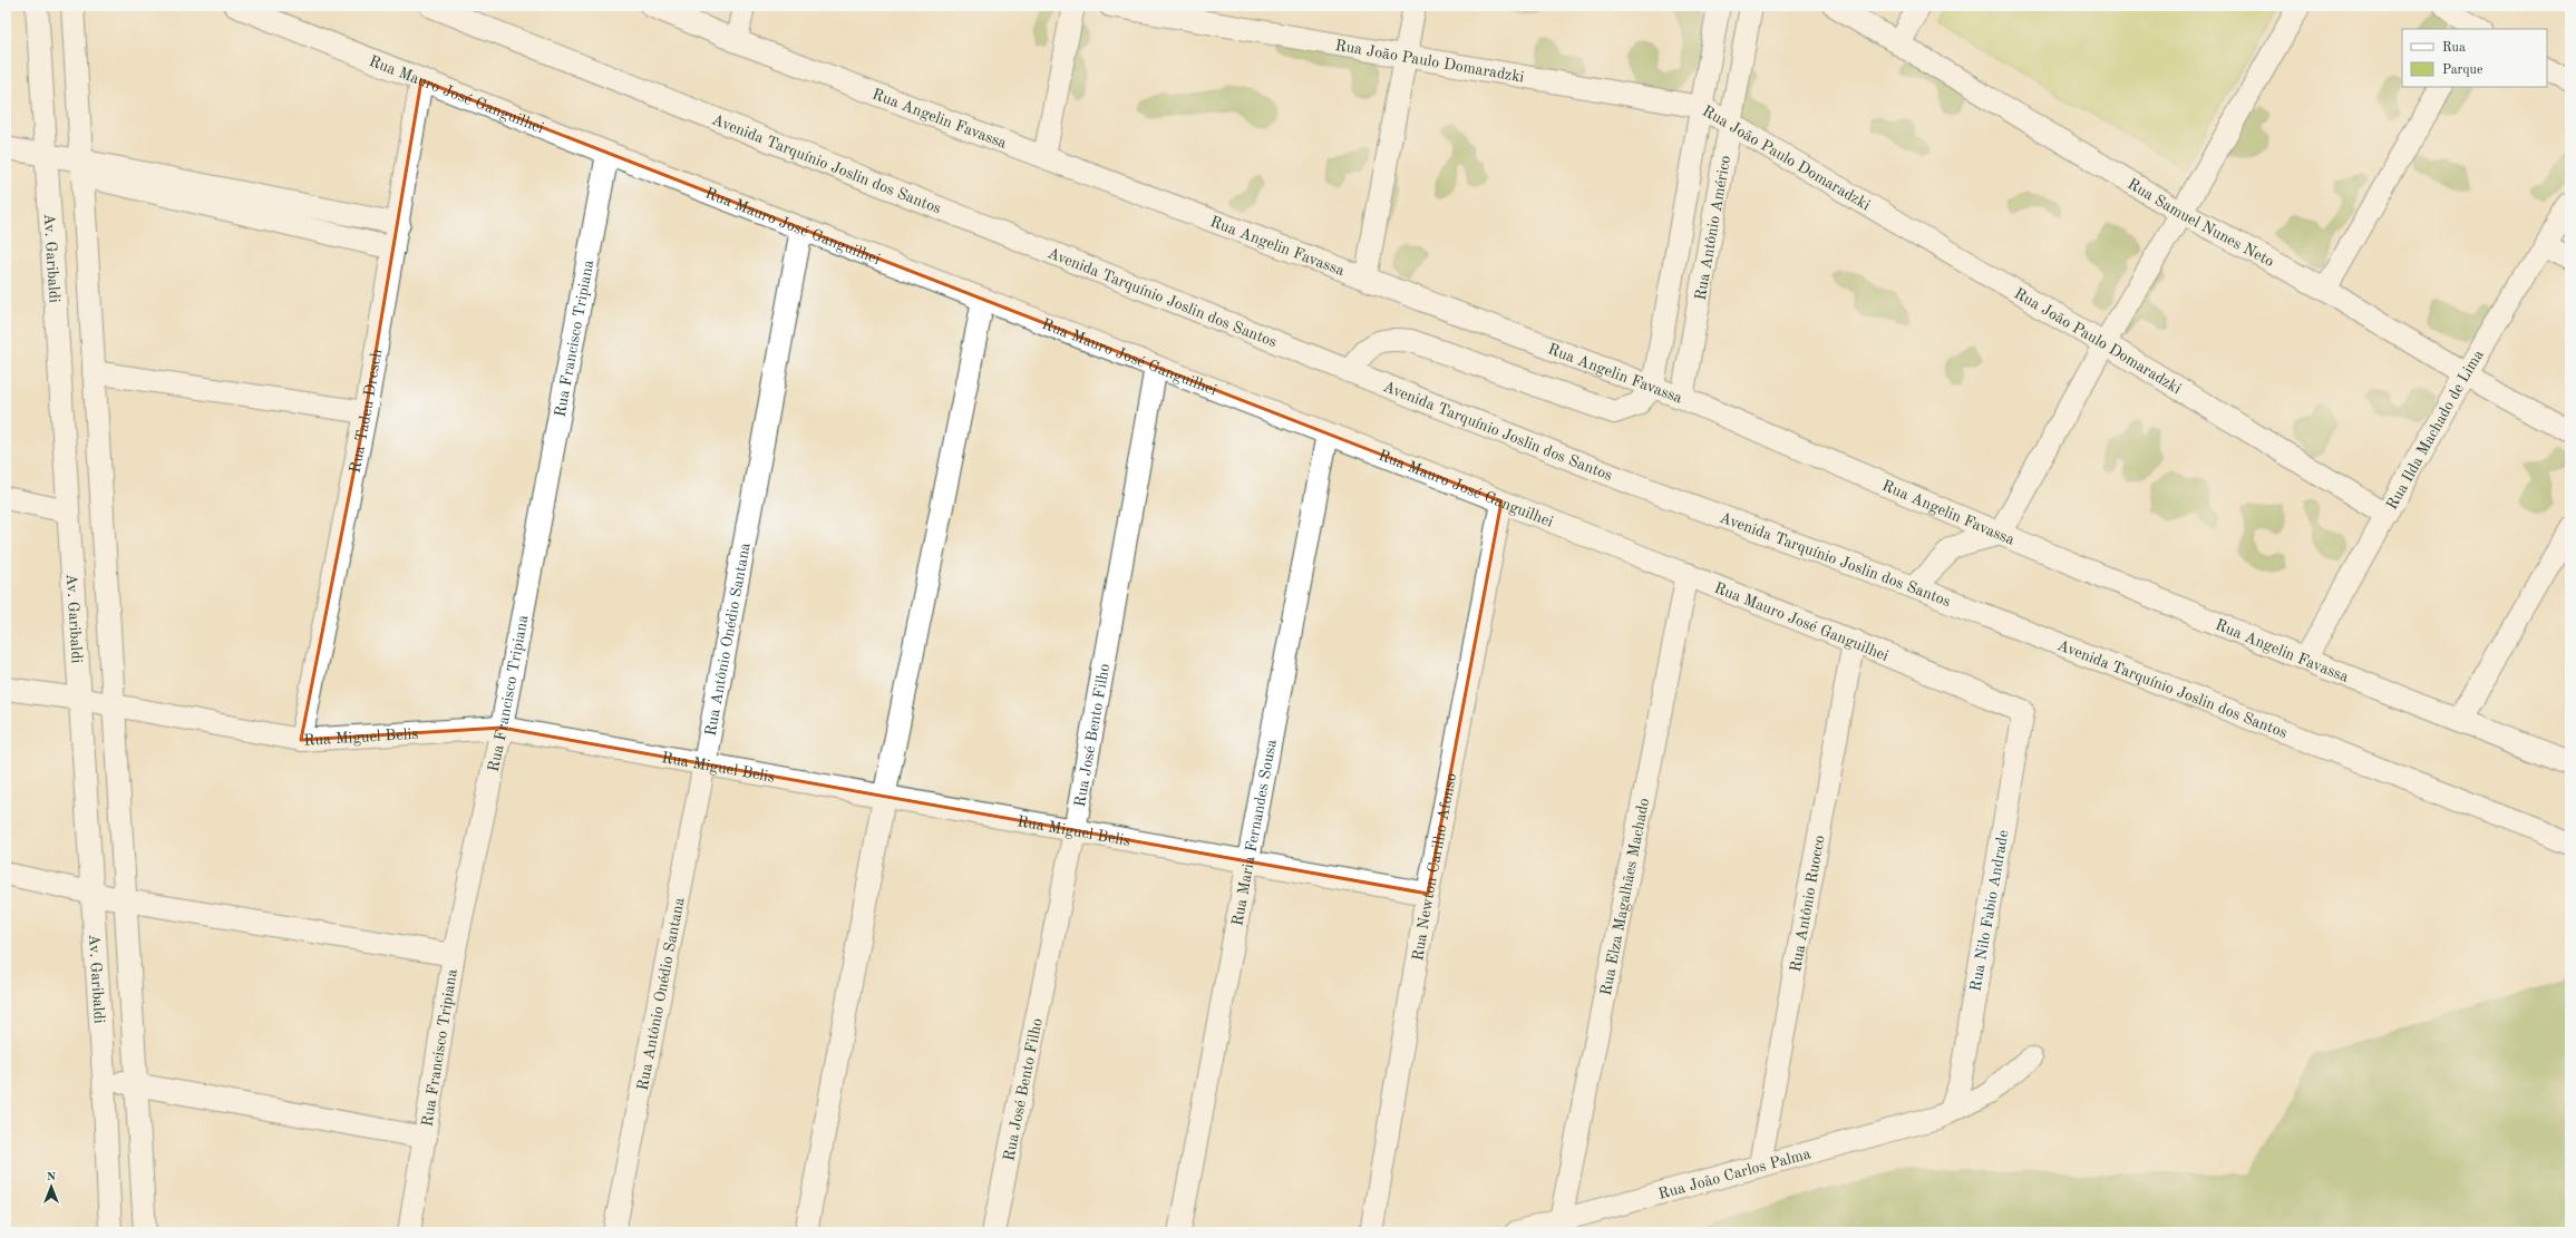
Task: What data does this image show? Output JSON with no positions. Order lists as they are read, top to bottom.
{
  "streets": {
    "street": [
      "Rua João Paulo Domaradzki",
      "Rua Mauro José Ganguilhei",
      "Rua Angelin Favassa",
      "Avenida Tarquínio Joslin dos Santos",
      "Rua Samuel Nunes Neto",
      "Rua Antônio Américo",
      "Av. Garibaldi",
      "Rua Francisco Tripiana",
      "Rua Tadeu Dresch",
      "Rua Ilda Machado de Lima",
      "Rua Antônio Onédio Santana",
      "Rua José Bento Filho",
      "Rua Miguel Belis",
      "Rua Maria Fernandes Sousa",
      "Rua Newton Carilho Afonso",
      "Rua Elza Magalhães Machado",
      "Rua Antônio Ruocco",
      "Rua Nilo Fabio Andrade",
      "Rua João Carlos Palma"
    ]
  },
  "crossings": [
    ["Rua João Paulo Domaradzki", "Rua Antônio Américo"],
    ["Rua João Paulo Domaradzki", "Rua Ilda Machado de Lima"],
    ["Rua Mauro José Ganguilhei", "Rua Francisco Tripiana"],
    ["Rua Mauro José Ganguilhei", "Rua Tadeu Dresch"],
    ["Rua Mauro José Ganguilhei", "Rua Antônio Onédio Santana"],
    ["Rua Mauro José Ganguilhei", "Rua José Bento Filho"],
    ["Rua Mauro José Ganguilhei", "Rua Maria Fernandes Sousa"],
    ["Rua Mauro José Ganguilhei", "Rua Newton Carilho Afonso"],
    ["Rua Mauro José Ganguilhei", "Rua Elza Magalhães Machado"],
    ["Rua Mauro José Ganguilhei", "Rua Antônio Ruocco"],
    ["Rua Mauro José Ganguilhei", "Rua Nilo Fabio Andrade"],
    ["Rua Angelin Favassa", "Rua Antônio Américo"],
    ["Rua Angelin Favassa", "Rua Ilda Machado de Lima"],
    ["Rua Samuel Nunes Neto", "Rua Ilda Machado de Lima"],
    ["Av. Garibaldi", "Rua Miguel Belis"],
    ["Rua Francisco Tripiana", "Rua Miguel Belis"],
    ["Rua Tadeu Dresch", "Rua Miguel Belis"],
    ["Rua Antônio Onédio Santana", "Rua Miguel Belis"],
    ["Rua José Bento Filho", "Rua Miguel Belis"],
    ["Rua Miguel Belis", "Rua Maria Fernandes Sousa"],
    ["Rua Miguel Belis", "Rua Newton Carilho Afonso"],
    ["Rua Elza Magalhães Machado", "Rua João Carlos Palma"],
    ["Rua Antônio Ruocco", "Rua João Carlos Palma"],
    ["Rua Nilo Fabio Andrade", "Rua João Carlos Palma"]
  ],
  "legend": ["Rua", "Parque"],
  "north": "top"
}
